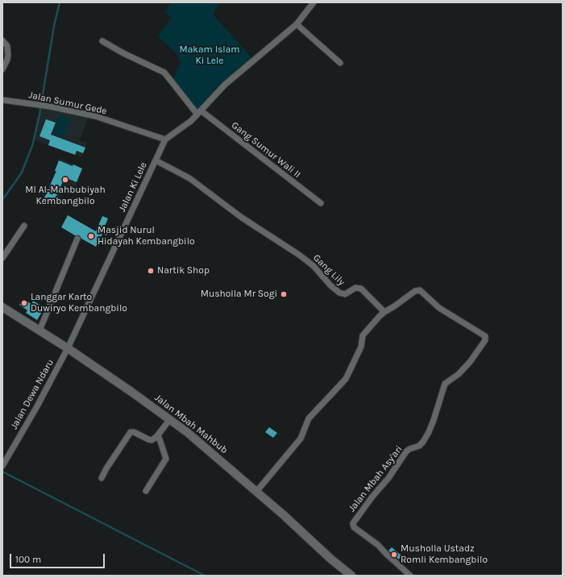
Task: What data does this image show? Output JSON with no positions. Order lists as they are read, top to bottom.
{
  "streets": {
    "street": [
      "Jalan Sumur Gede",
      "Gang Sumur Wali II",
      "Jalan Ki Lele",
      "Gang Lily",
      "Jalan Dewa Ndaru",
      "Jalan Mbah Mahbub",
      "Jalan Mbah Asy'ari"
    ]
  },
  "crossings": [
    ["Jalan Sumur Gede", "Jalan Ki Lele"],
    ["Jalan Ki Lele", "Gang Lily"],
    ["Jalan Ki Lele", "Jalan Dewa Ndaru"],
    ["Jalan Ki Lele", "Jalan Mbah Mahbub"],
    ["Gang Lily", "Jalan Mbah Asy'ari"],
    ["Jalan Dewa Ndaru", "Jalan Mbah Mahbub"]
  ],
  "parks": ["Makam Islam Ki Lele"],
  "places": [
    "MI Al-Mahbubiyah Kembangbilo",
    "Masjid Nurul Hidayah Kembangbilo",
    "Nartik Shop",
    "Musholla Mr Sogi",
    "Langgar Karto Duwiryo Kembangbilo",
    "Musholla Ustadz Romli Kembangbilo"
  ],
  "scale_bar": "100 m"
}
